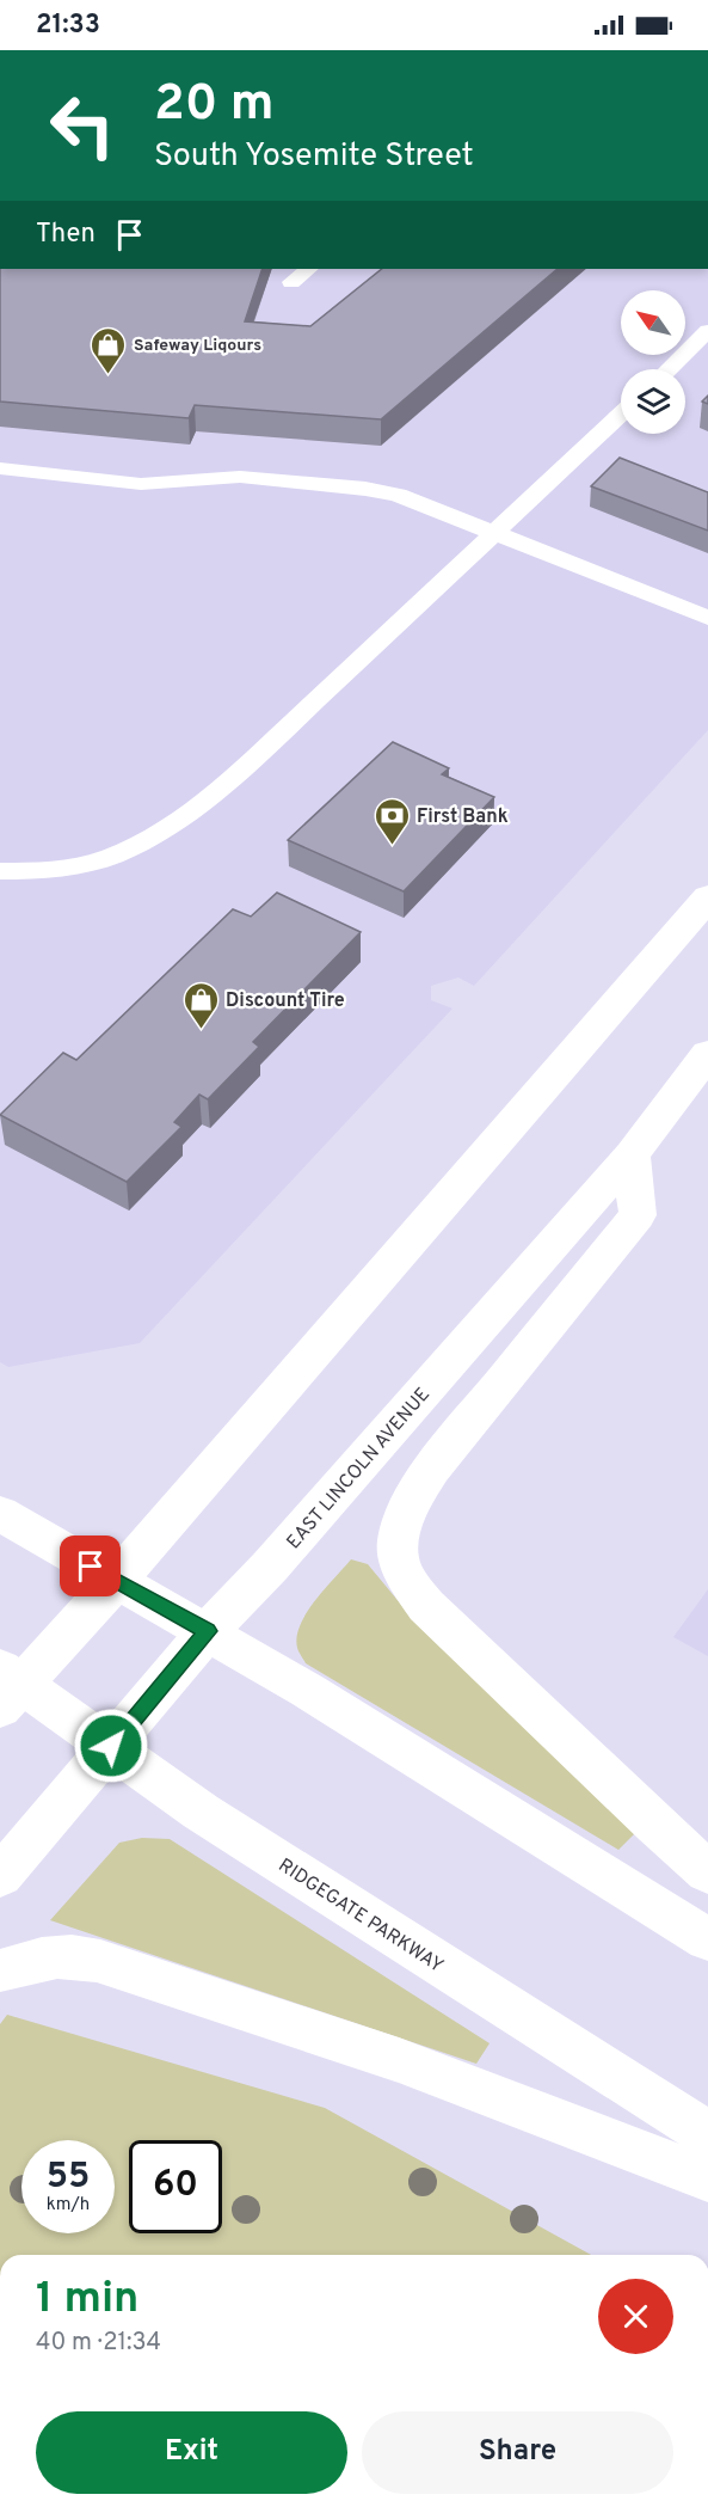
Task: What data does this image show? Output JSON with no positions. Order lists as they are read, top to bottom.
{
  "streets": {
    "main road": ["EAST LINCOLN AVENUE", "RIDGEGATE PARKWAY"]
  },
  "crossings": [
    ["EAST LINCOLN AVENUE", "RIDGEGATE PARKWAY"]
  ],
  "places": {
    "shop": ["Safeway Liqours", "Discount Tire"],
    "bank": ["First Bank"]
  },
  "north": "top left",
  "page": {
    "status": "21:33",
    "turn": ["20 m", "South Yosemite Street"],
    "then": "Then",
    "speed": "55 km/h",
    "limit": "60",
    "heading": ["1 min", "40 m · 21:34"],
    "buttons": ["Exit", "Share"]
  }
}
